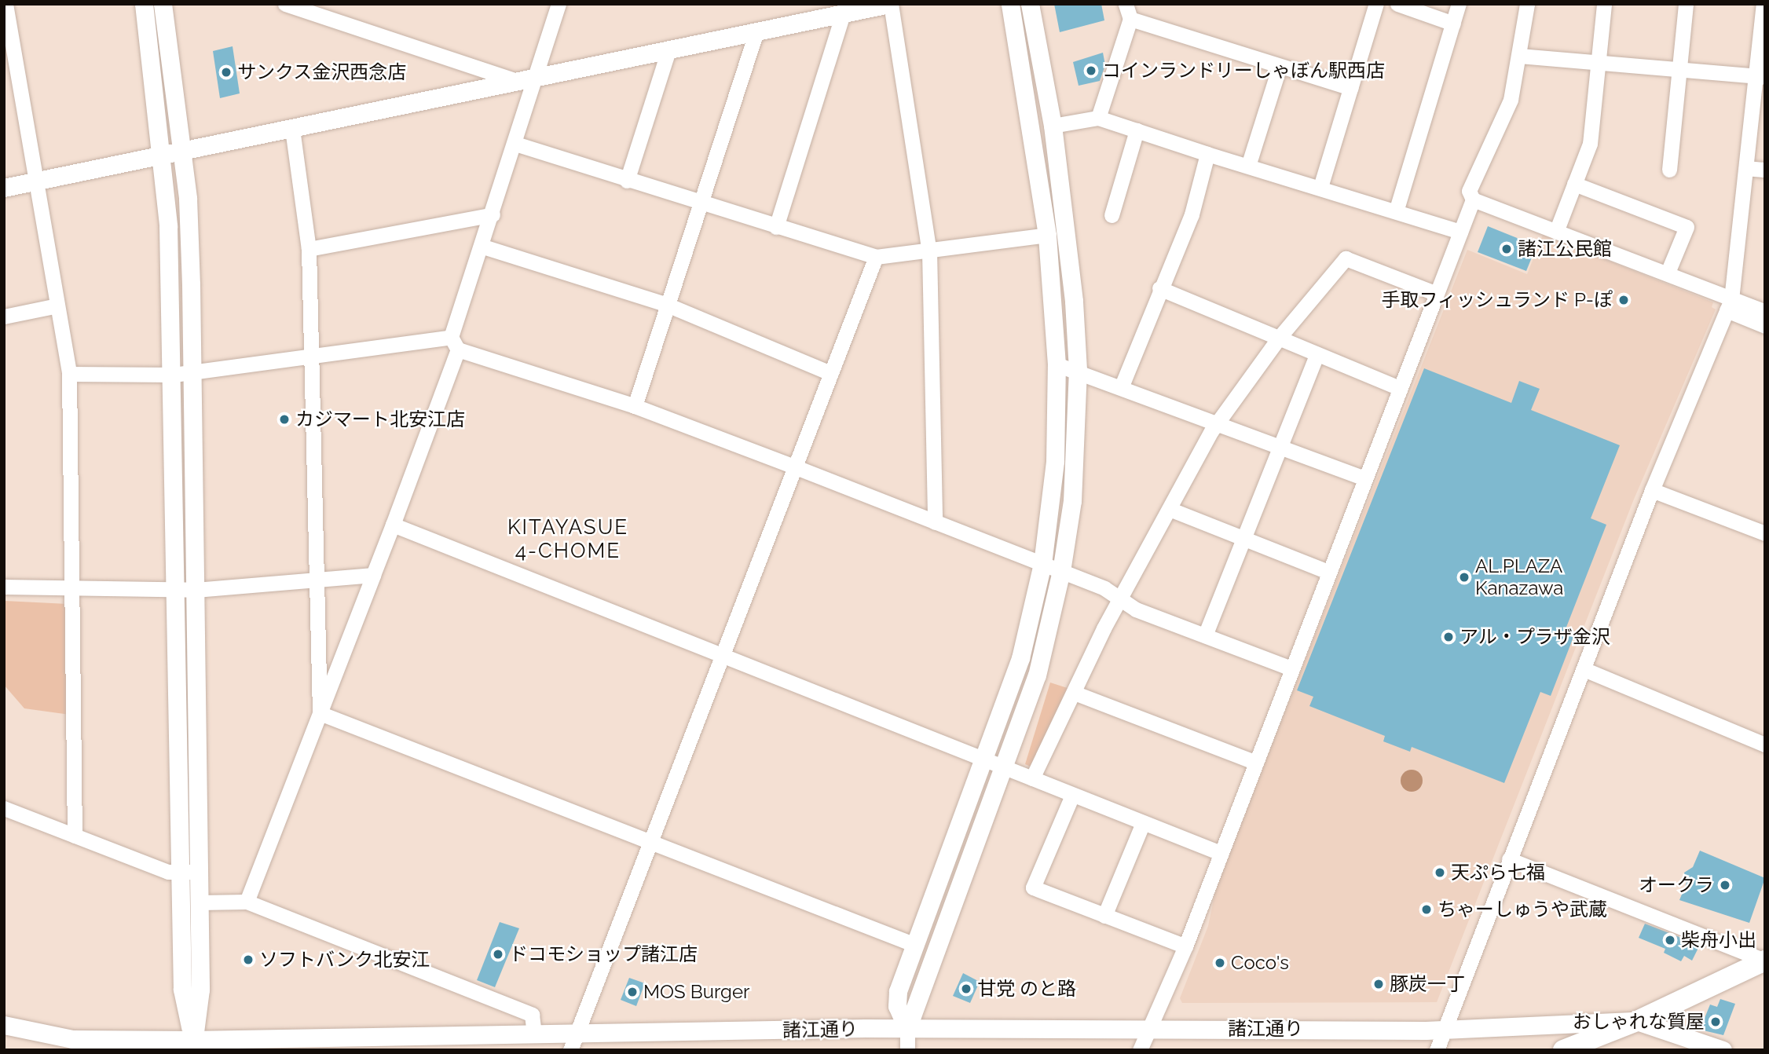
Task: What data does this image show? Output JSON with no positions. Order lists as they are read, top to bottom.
{
  "streets": {
    "street": ["諸江通り"]
  },
  "districts": ["KITAYASUE 4-CHOME"],
  "places": [
    "コインランドリーしゃぼん駅西店",
    "サンクス金沢西念店",
    "諸江公民館",
    "手取フィッシュランド P-ぽ",
    "カジマート北安江店",
    "AL.PLAZA Kanazawa",
    "アル・プラザ金沢",
    "天ぷら七福",
    "オークラ",
    "ちゃーしゅうや武蔵",
    "柴舟小出",
    "ドコモショップ諸江店",
    "ソフトバンク北安江",
    "Coco's",
    "豚炭一丁",
    "甘党 のと路",
    "MOS Burger",
    "おしゃれな質屋"
  ]
}
